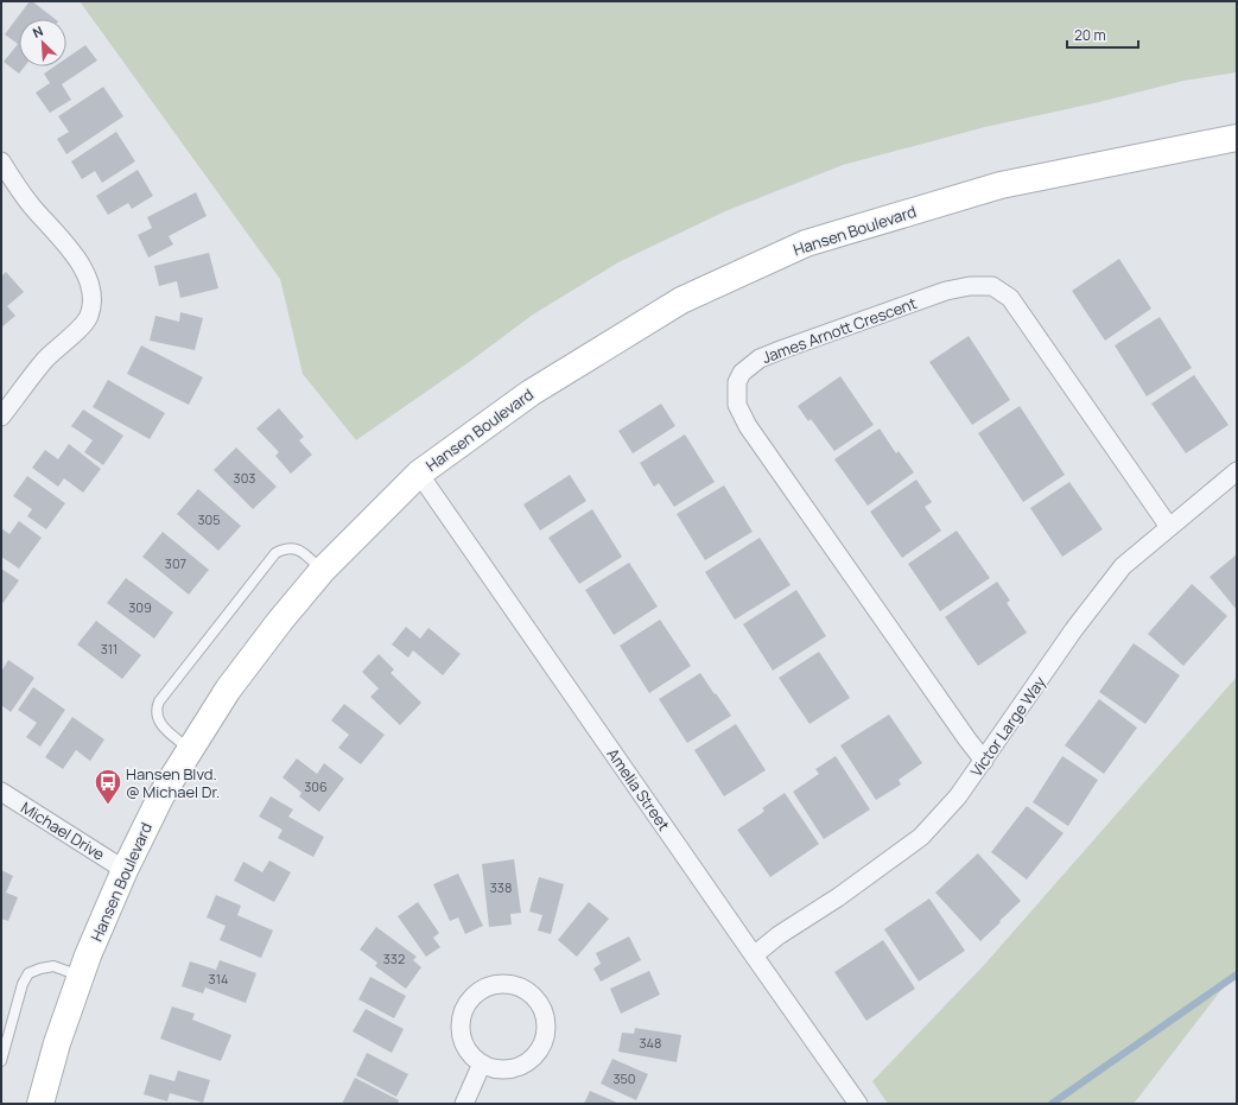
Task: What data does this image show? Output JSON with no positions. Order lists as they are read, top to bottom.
{
  "streets": {
    "street": [
      "Hansen Boulevard",
      "James Arnott Crescent",
      "Victor Large Way",
      "Amelia Street",
      "Michael Drive"
    ]
  },
  "crossings": [
    ["Hansen Boulevard", "Amelia Street"],
    ["Hansen Boulevard", "Michael Drive"],
    ["James Arnott Crescent", "Victor Large Way"],
    ["Victor Large Way", "Amelia Street"]
  ],
  "places": {
    "bus stop": ["Hansen Blvd. @ Michael Dr."]
  },
  "house_numbers": [
    "303",
    "305",
    "307",
    "309",
    "311",
    "306",
    "338",
    "332",
    "314",
    "348",
    "350"
  ],
  "scale_bar": "20 m",
  "north": "top left"
}
